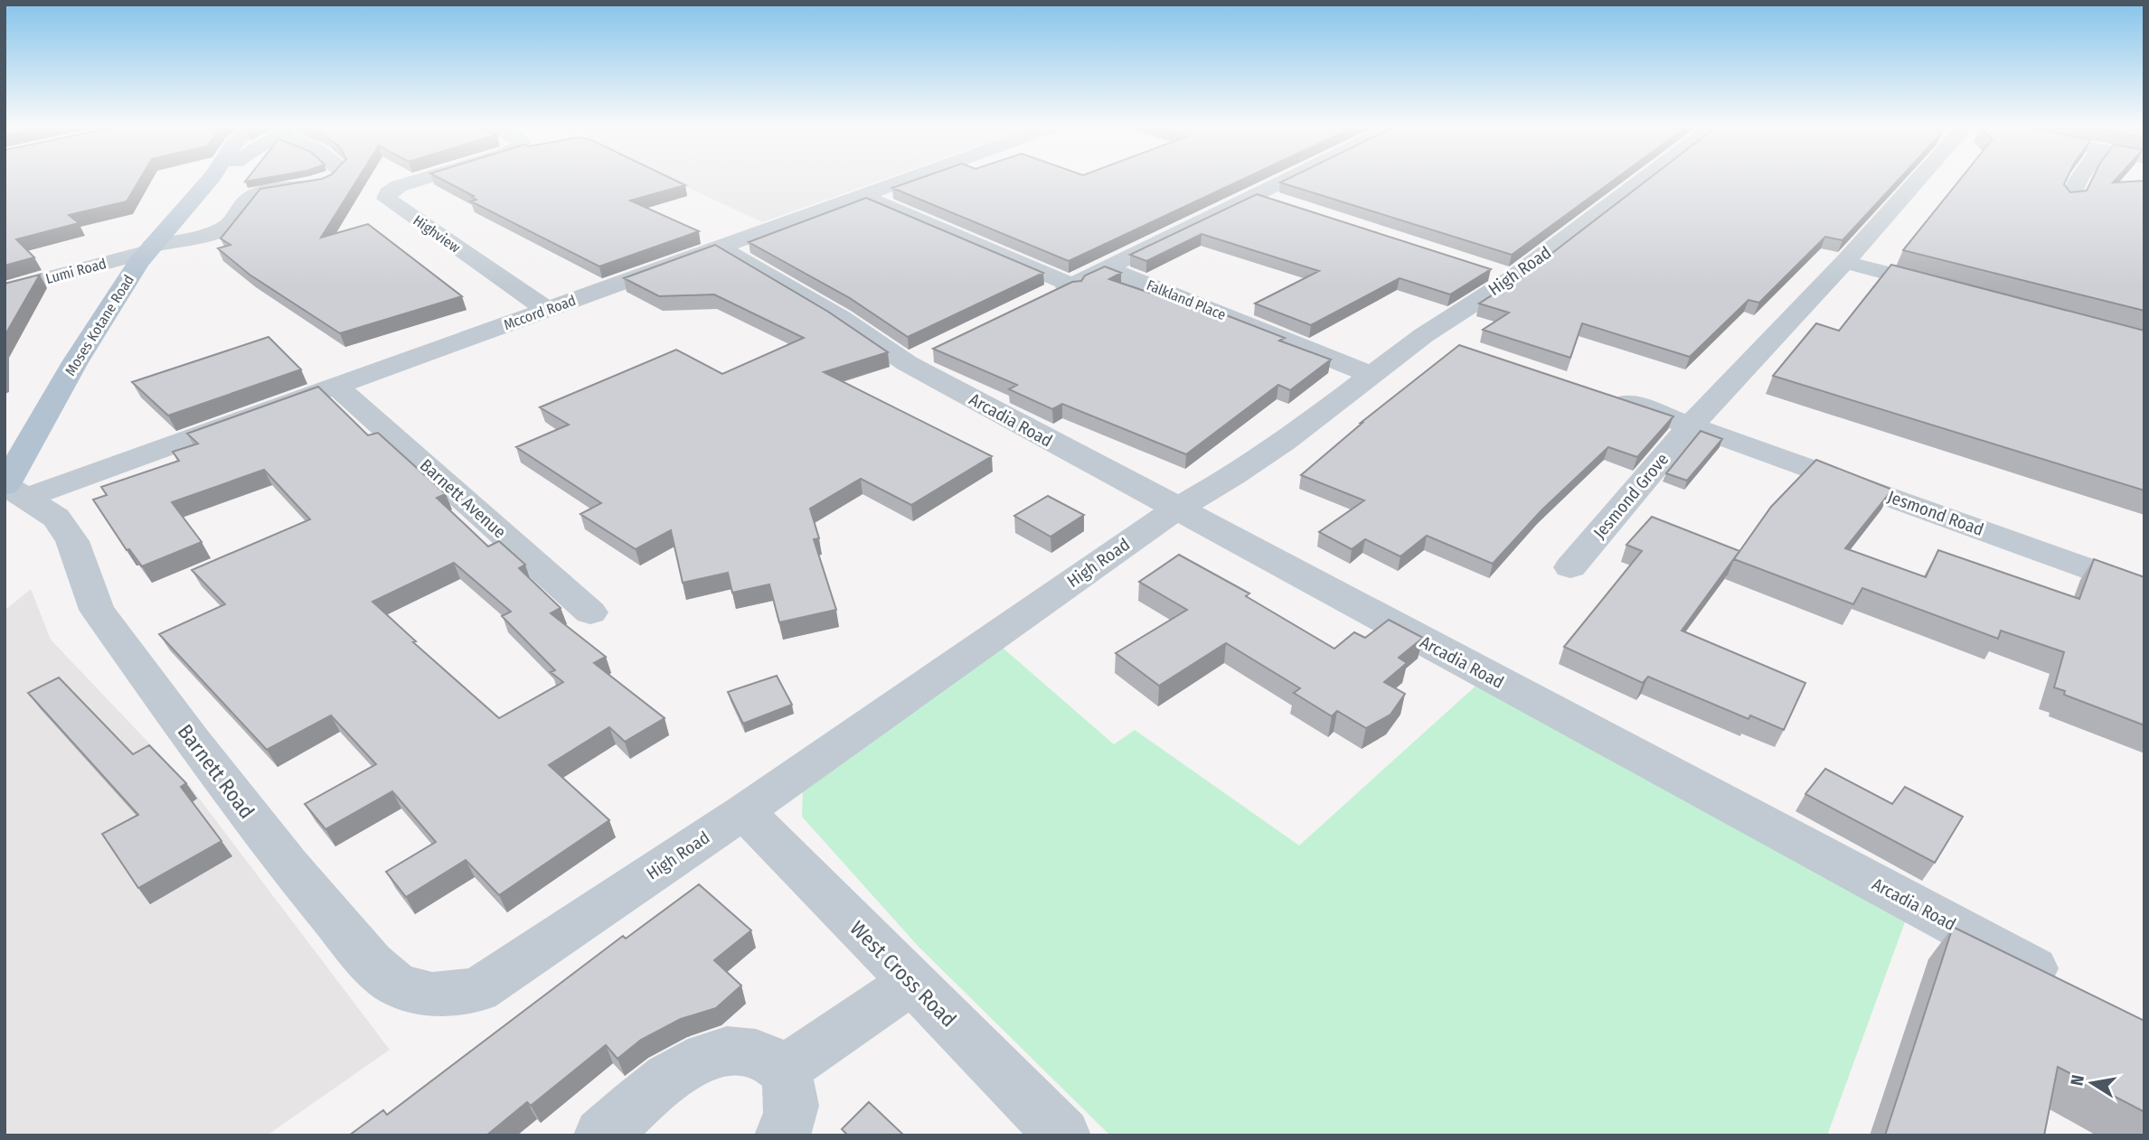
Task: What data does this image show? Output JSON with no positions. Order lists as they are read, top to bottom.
{
  "streets": {
    "main road": ["Moses Kotane Road"],
    "street": [
      "Highview",
      "Lumi Road",
      "High Road",
      "Falkland Place",
      "Mccord Road",
      "Arcadia Road",
      "Jesmond Grove",
      "Barnett Avenue",
      "Jesmond Road",
      "Barnett Road",
      "West Cross Road"
    ]
  },
  "crossings": [
    ["Highview", "Mccord Road"],
    ["Lumi Road", "Moses Kotane Road"],
    ["High Road", "Falkland Place"],
    ["High Road", "Arcadia Road"],
    ["High Road", "Barnett Road"],
    ["High Road", "West Cross Road"],
    ["Mccord Road", "Moses Kotane Road"],
    ["Mccord Road", "Arcadia Road"],
    ["Mccord Road", "Barnett Avenue"],
    ["Mccord Road", "Barnett Road"],
    ["Moses Kotane Road", "Barnett Road"],
    ["Jesmond Grove", "Jesmond Road"]
  ],
  "north": "left"
}
